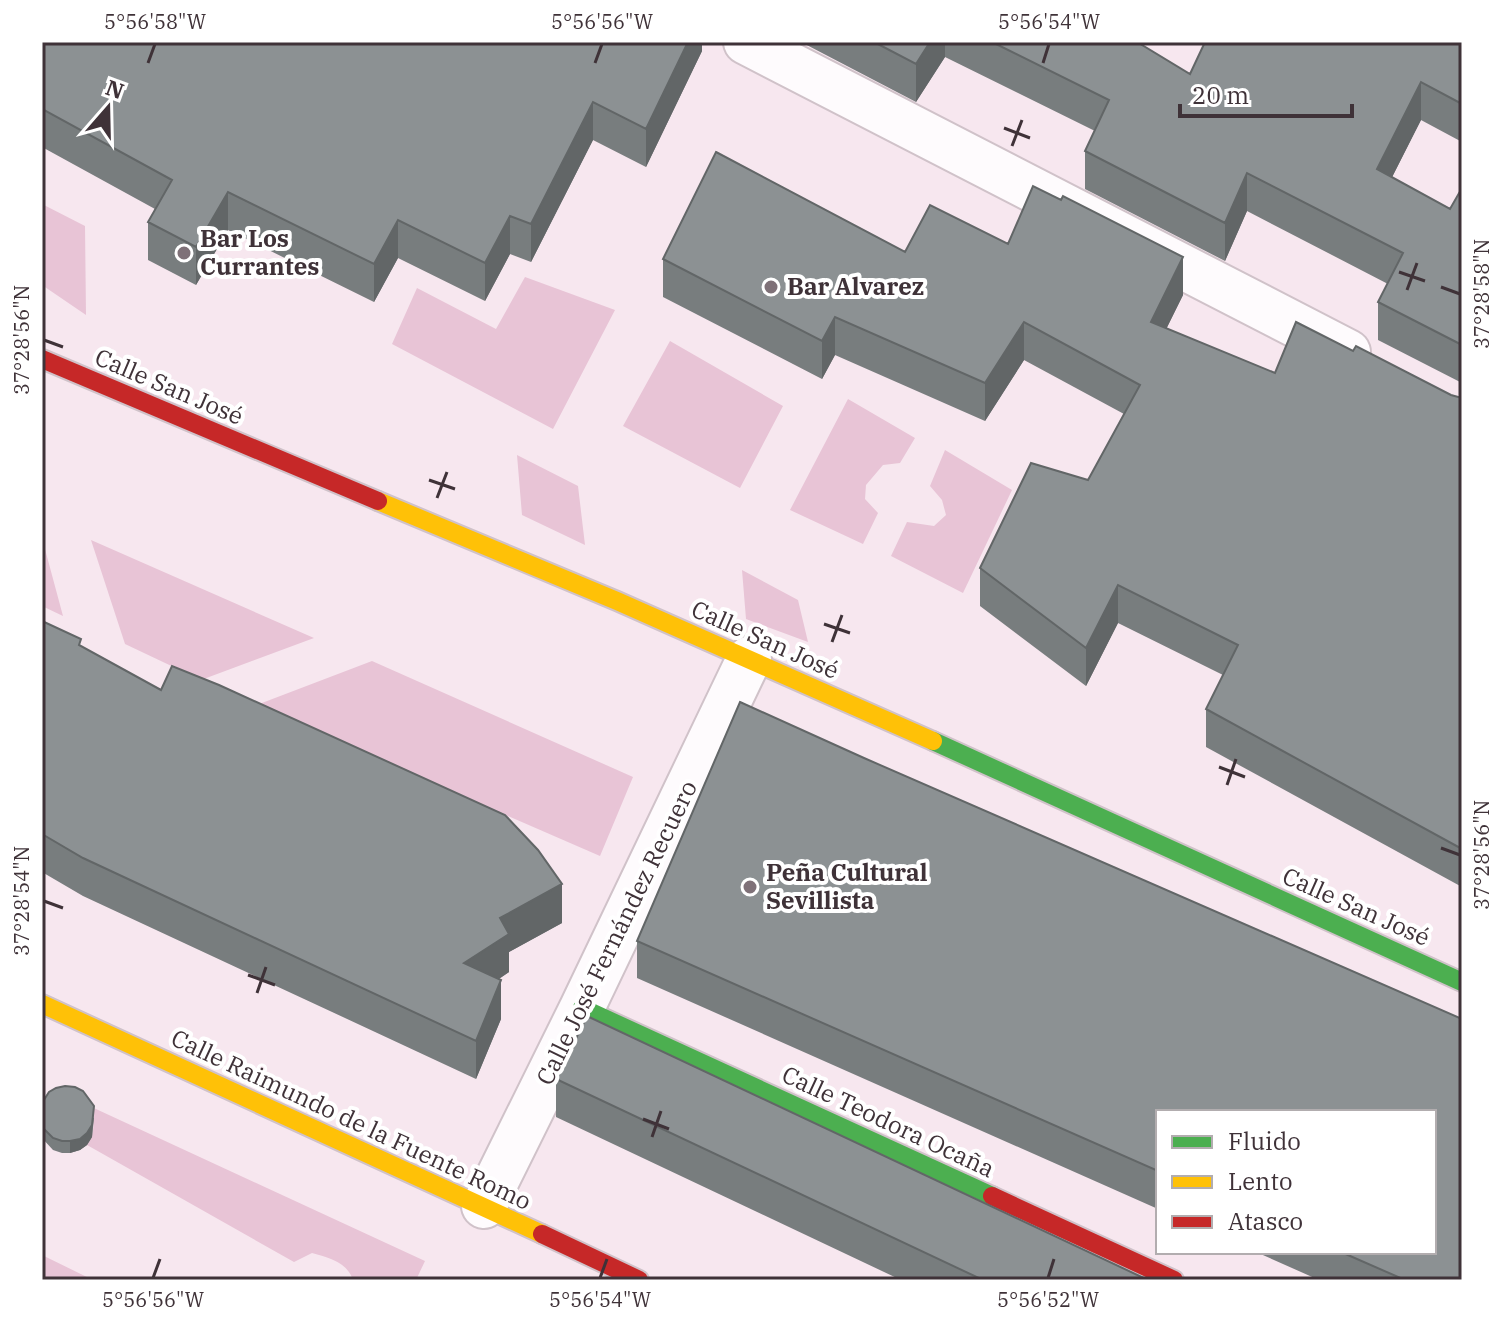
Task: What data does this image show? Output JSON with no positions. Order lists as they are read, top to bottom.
{
  "streets": {
    "main road": ["Calle San José", "Calle Raimundo de la Fuente Romo", "Calle Teodora Ocaña"],
    "street": ["Calle José Fernández Recuero"]
  },
  "crossings": [
    ["Calle San José", "Calle José Fernández Recuero"],
    ["Calle José Fernández Recuero", "Calle Raimundo de la Fuente Romo"],
    ["Calle José Fernández Recuero", "Calle Teodora Ocaña"]
  ],
  "places": ["Bar Los Currantes", "Bar Alvarez", "Peña Cultural Sevillista"],
  "legend": ["Fluido", "Lento", "Atasco"],
  "scale_bar": "20 m",
  "north": "top",
  "coordinates": [
    "5°56'58\"W",
    "5°56'56\"W",
    "5°56'54\"W",
    "37°28'58\"N",
    "37°28'56\"N",
    "37°28'54\"N",
    "5°56'52\"W"
  ]
}
